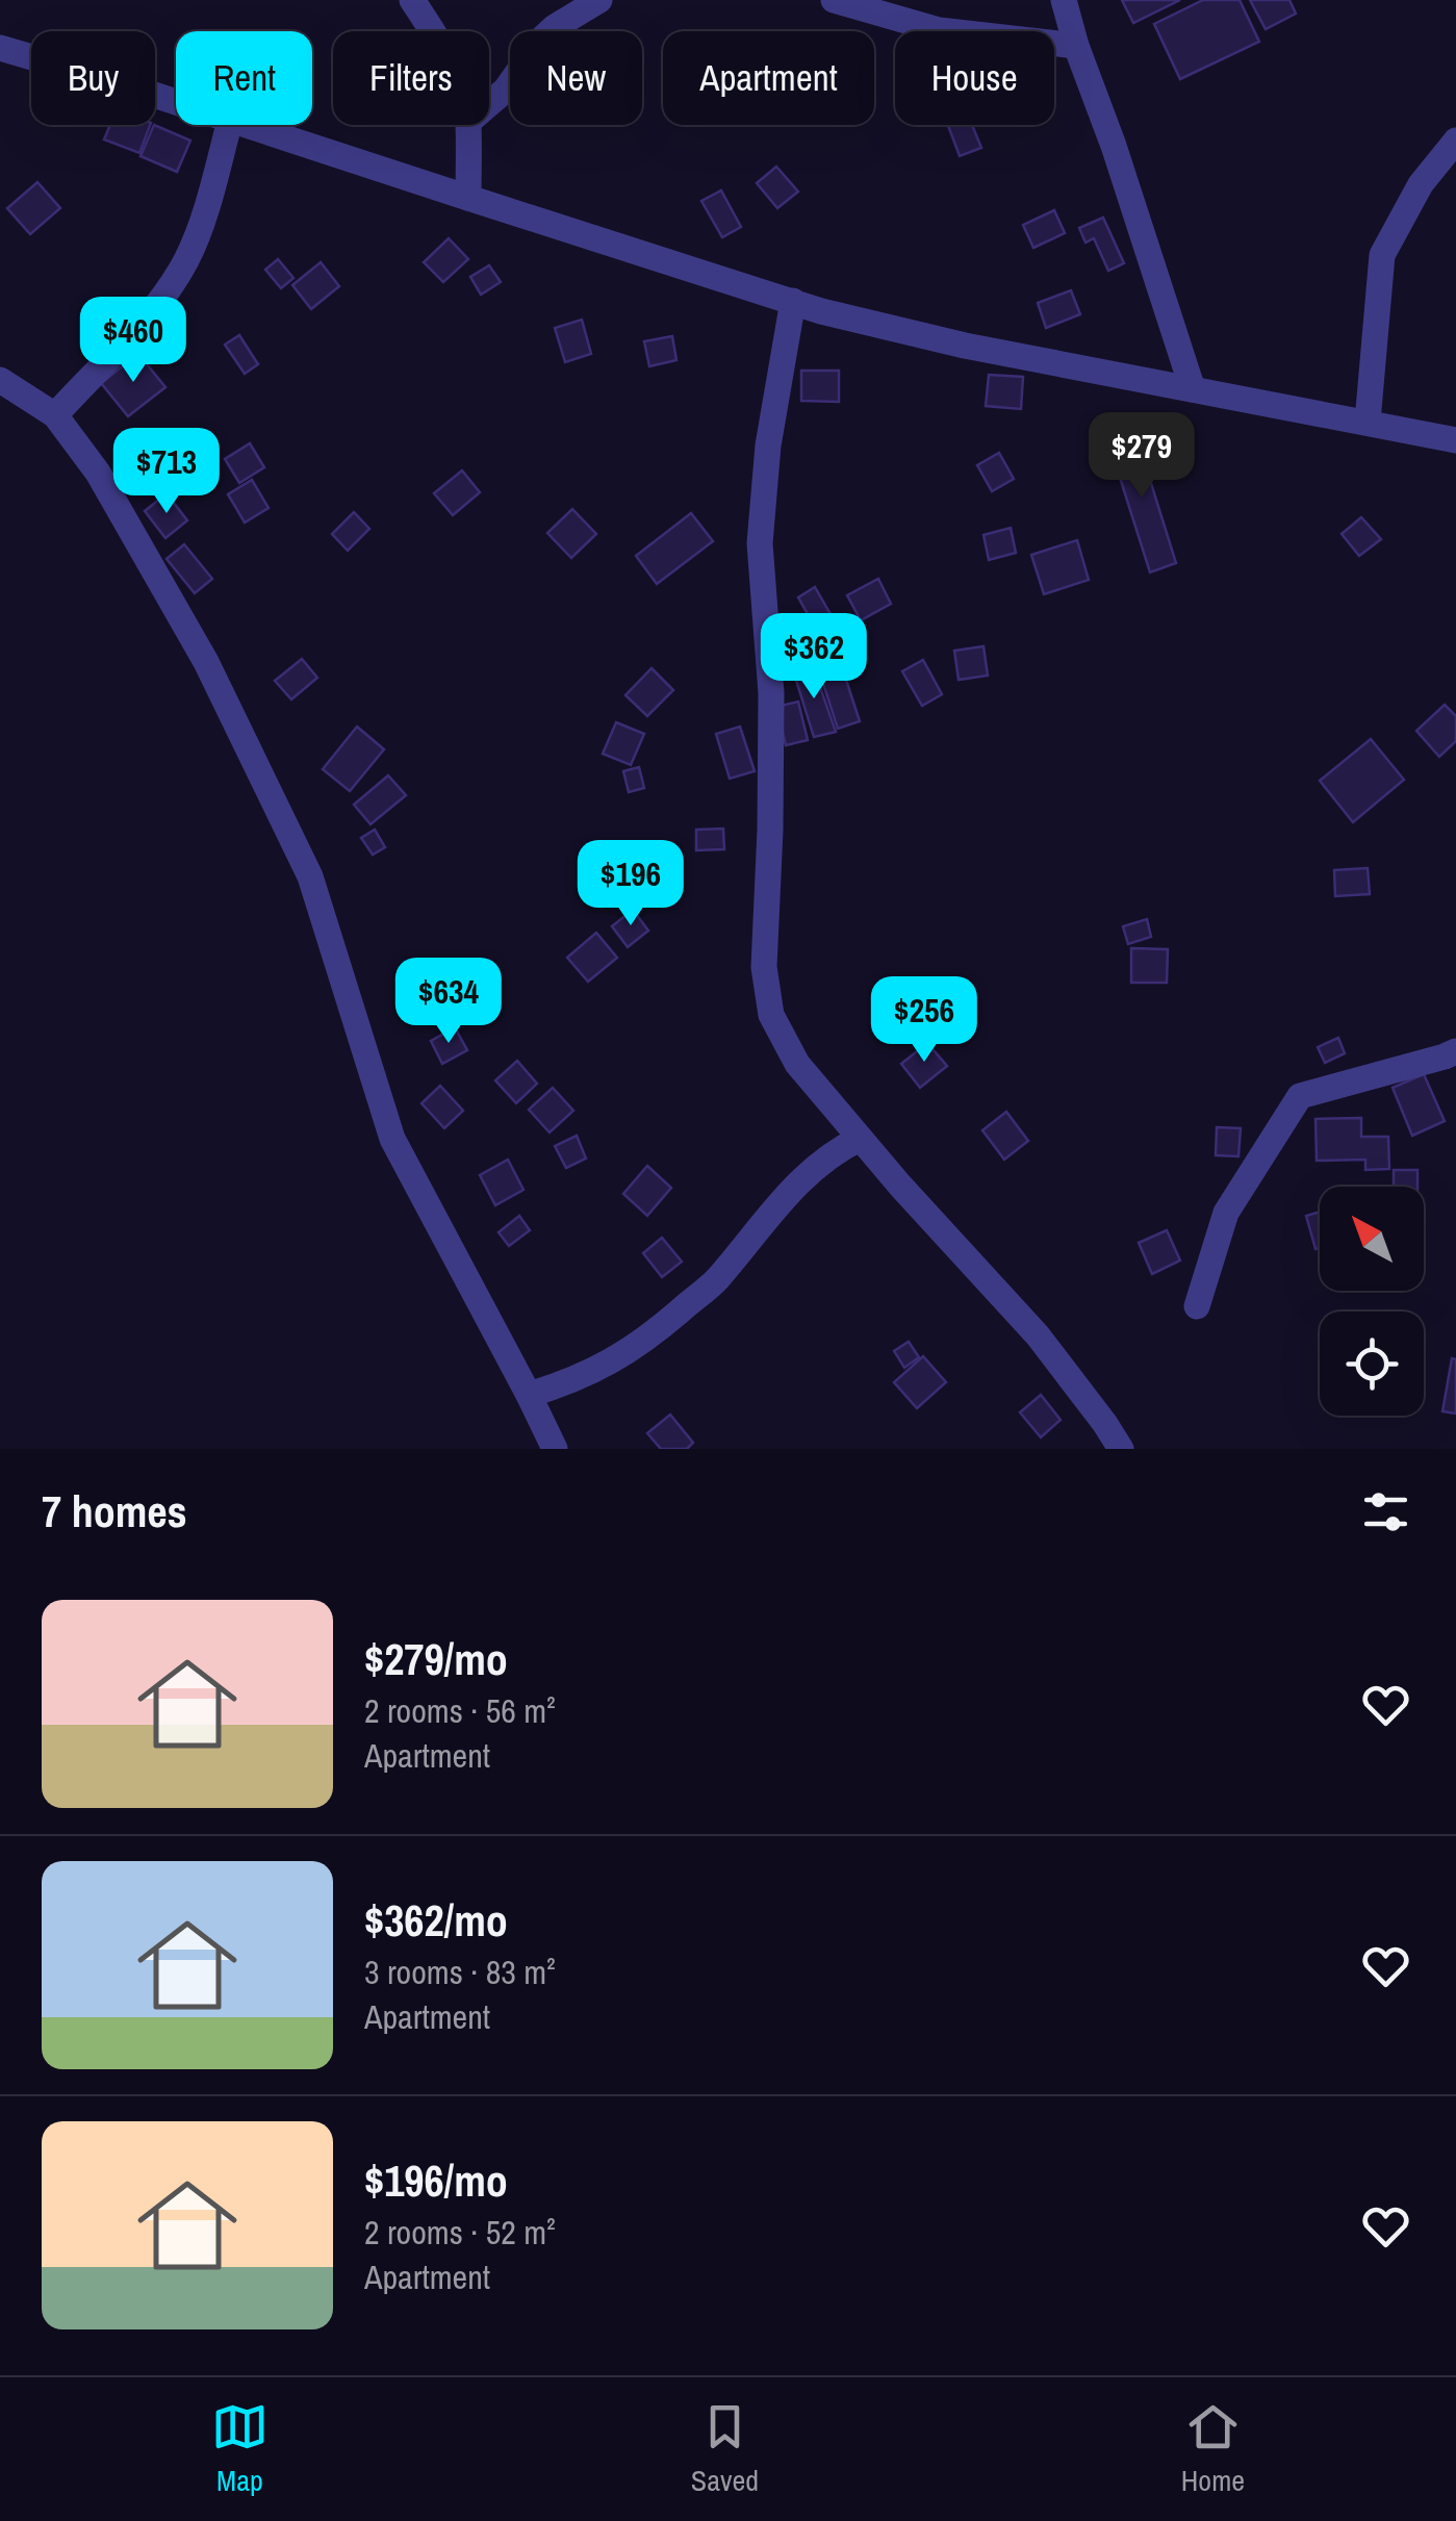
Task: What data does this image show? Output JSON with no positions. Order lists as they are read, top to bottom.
{
  "north": "top left",
  "page": {
    "chip": [
      "Buy",
      "Rent",
      "Filters",
      "New",
      "Apartment",
      "House"
    ],
    "price": [
      "$460",
      "$279",
      "$713",
      "$362",
      "$196",
      "$634",
      "$256"
    ],
    "heading": "7 homes",
    "list": [
      {
        "name": "$279/mo",
        "note": "2 rooms · 56 m² · Apartment"
      },
      {
        "name": "$362/mo",
        "note": "3 rooms · 83 m² · Apartment"
      },
      {
        "name": "$196/mo",
        "note": "2 rooms · 52 m² · Apartment"
      }
    ],
    "tabs": ["Map", "Saved", "Home"]
  }
}
